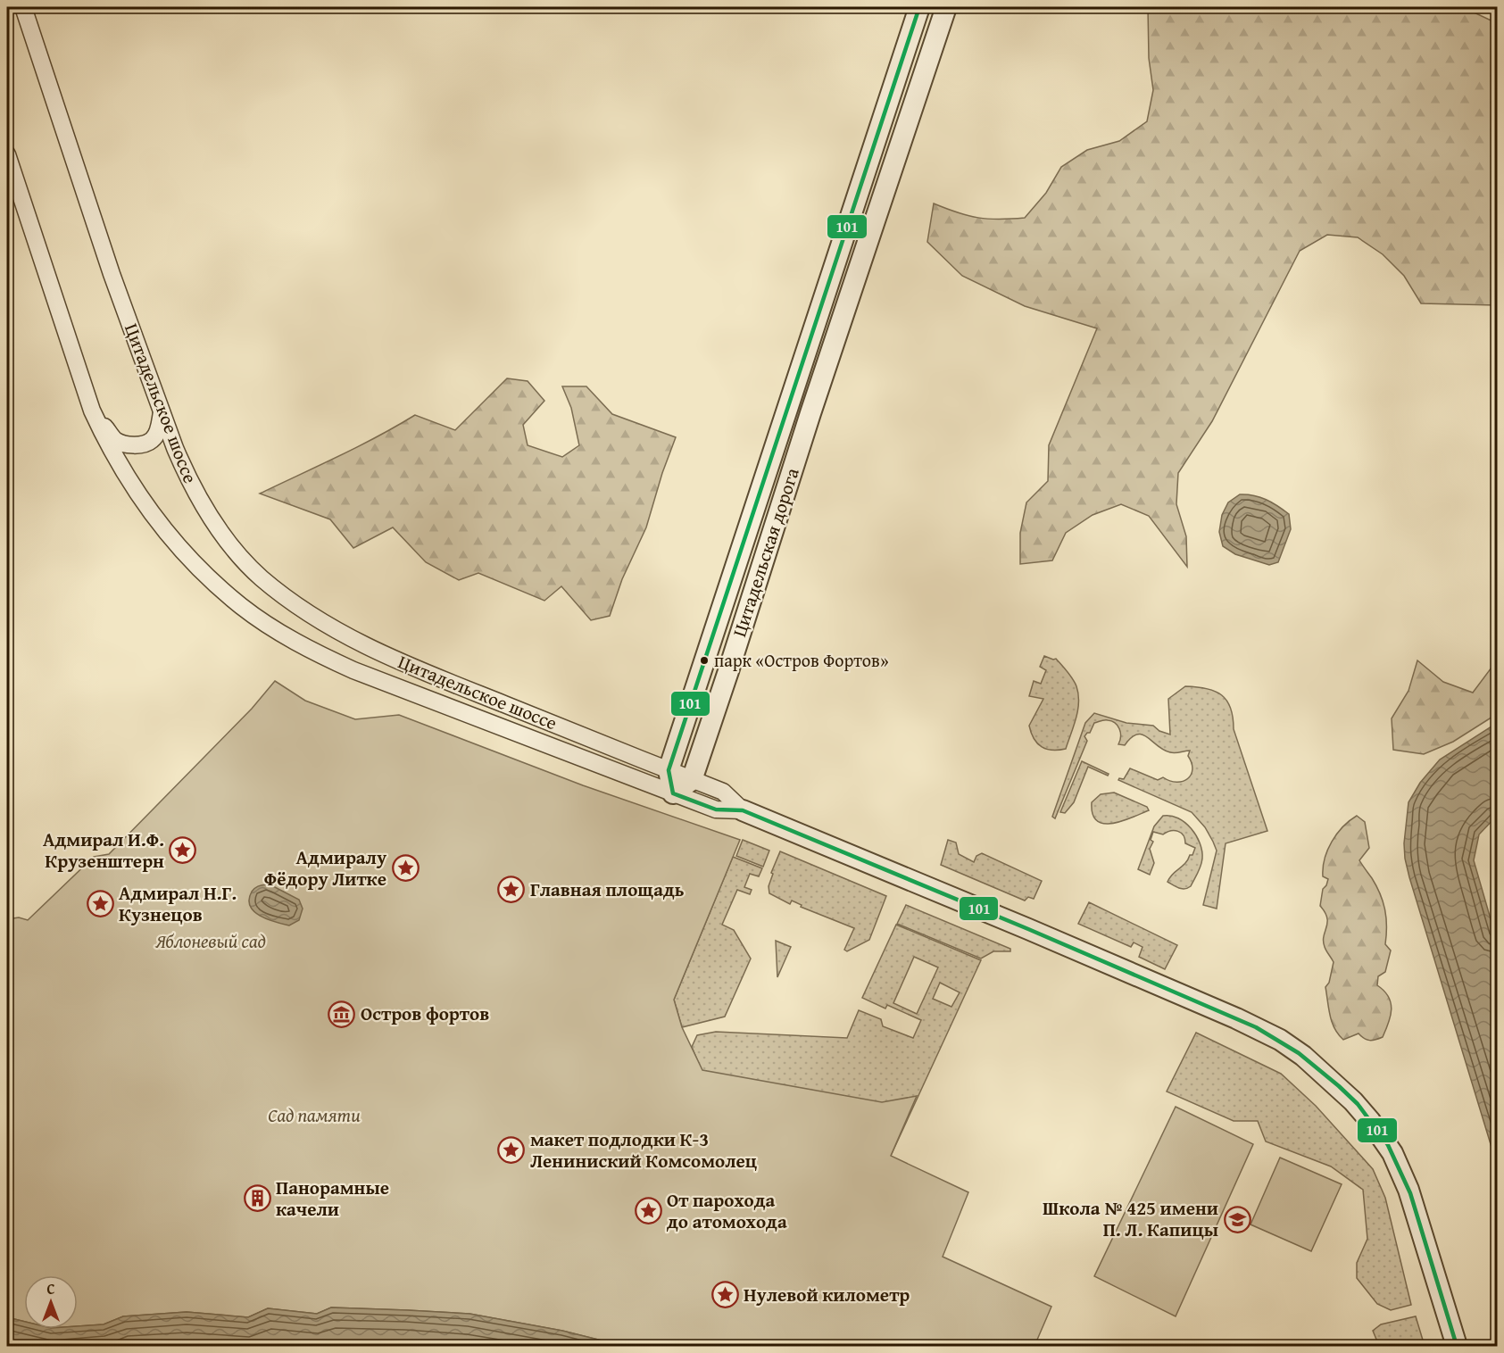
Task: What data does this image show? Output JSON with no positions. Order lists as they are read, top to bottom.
{
  "streets": {
    "street": ["Цитадельское шоссе", "Цитадельская дорога"]
  },
  "crossings": [
    ["Цитадельское шоссе", "Цитадельская дорога"]
  ],
  "parks": ["Яблоневый сад", "Cад памяти"],
  "places": {
    "other": ["парк «Остров Фортов»"],
    "place": [
      "Адмирал И.Ф. Крузенштерн",
      "Адмиралу Фёдору Литке",
      "Главная площадь",
      "Адмирал Н.Г. Кузнецов",
      "макет подлодки К-3 Лениниский Комсомолец",
      "От парохода до атомохода",
      "Нулевой километр"
    ],
    "museum": ["Остров фортов"],
    "building": ["Панорамные качели"],
    "school or university": ["Школа № 425 имени П. Л. Капицы"]
  },
  "lines": ["transit line 101"],
  "north": "top"
}
